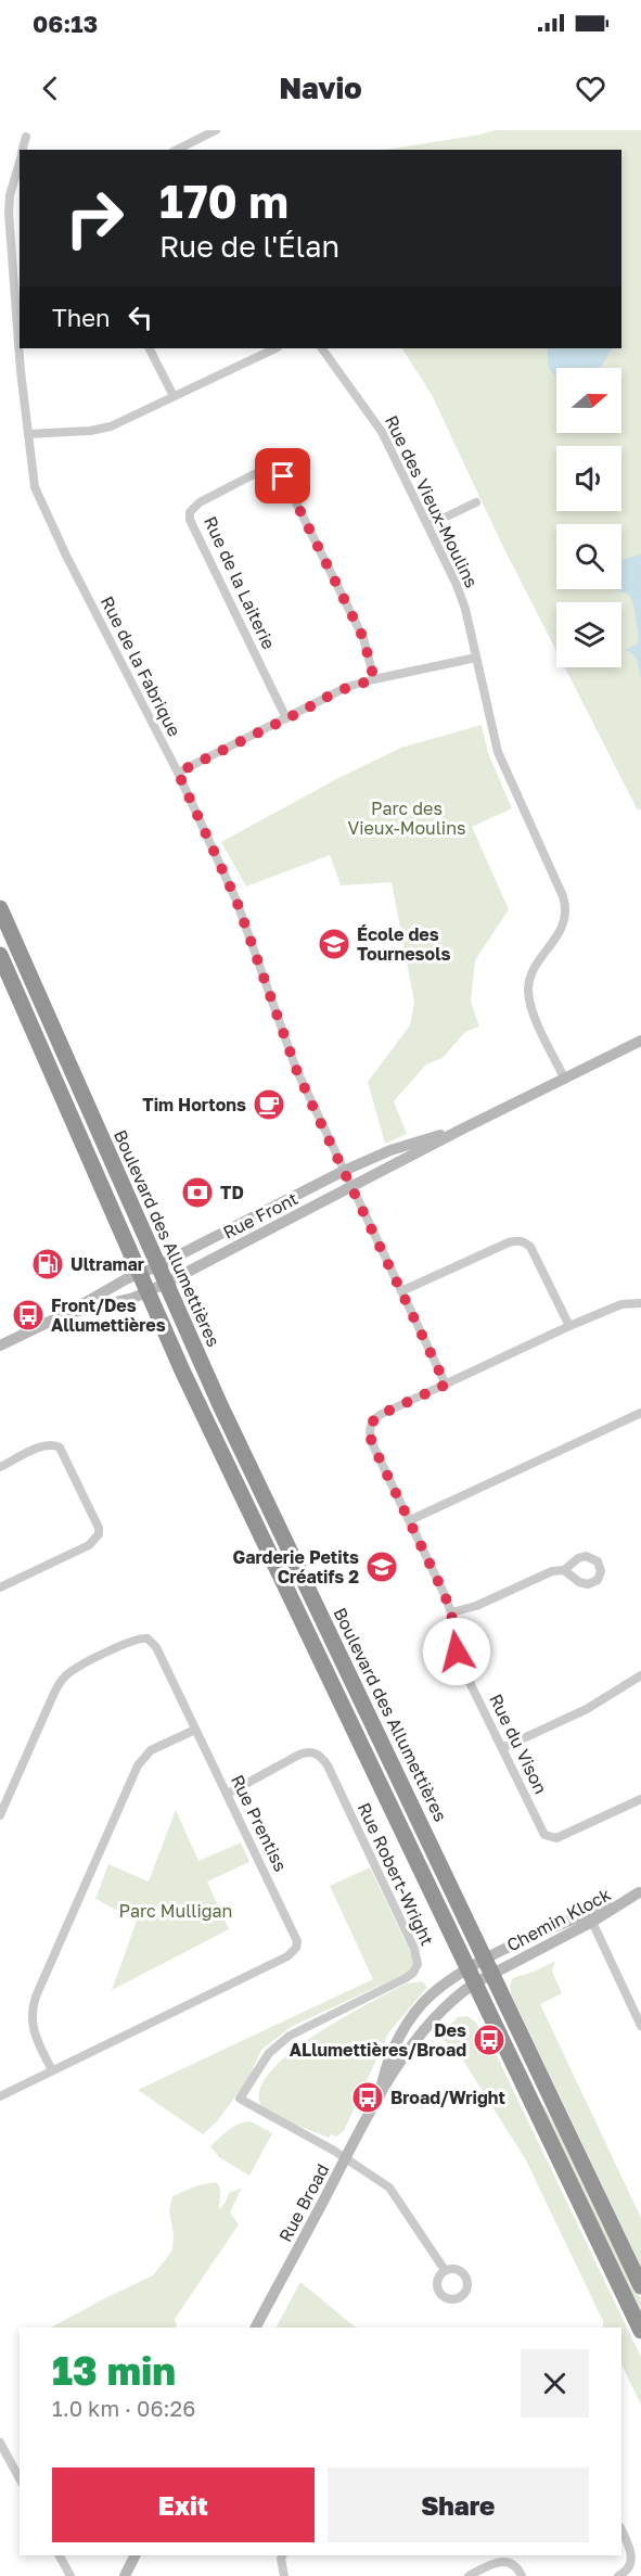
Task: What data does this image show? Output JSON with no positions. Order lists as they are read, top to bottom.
{
  "streets": {
    "highway": ["Boulevard des Allumettières"],
    "street": [
      "Rue des Vieux-Moulins",
      "Rue de la Laiterie",
      "Rue de la Fabrique",
      "Rue Front",
      "Rue du Vison",
      "Rue Prentiss",
      "Rue Robert-Wright",
      "Chemin Klock",
      "Rue Broad"
    ]
  },
  "crossings": [
    ["Rue des Vieux-Moulins", "Rue Front"],
    ["Rue de la Fabrique", "Rue Front"],
    ["Rue de la Fabrique", "Rue du Vison"],
    ["Rue Front", "Boulevard des Allumettières"],
    ["Boulevard des Allumettières", "Chemin Klock"],
    ["Rue Prentiss", "Rue Robert-Wright"],
    ["Rue Robert-Wright", "Rue Broad"],
    ["Chemin Klock", "Rue Broad"]
  ],
  "parks": ["Parc des Vieux-Moulins", "Parc Mulligan"],
  "places": {
    "school or university": ["École des Tournesols", "Garderie Petits Créatifs 2"],
    "cafe": ["Tim Hortons"],
    "bank": ["TD"],
    "fuel station": ["Ultramar"],
    "bus stop": ["Front/Des Allumettières", "Des ALlumettières/Broad", "Broad/Wright"]
  },
  "north": "right",
  "page": {
    "status": "06:13",
    "header": "Navio",
    "turn": ["170 m", "Rue de l'Élan"],
    "then": "Then",
    "heading": ["13 min", "1.0 km · 06:26"],
    "buttons": ["Exit", "Share"]
  }
}
